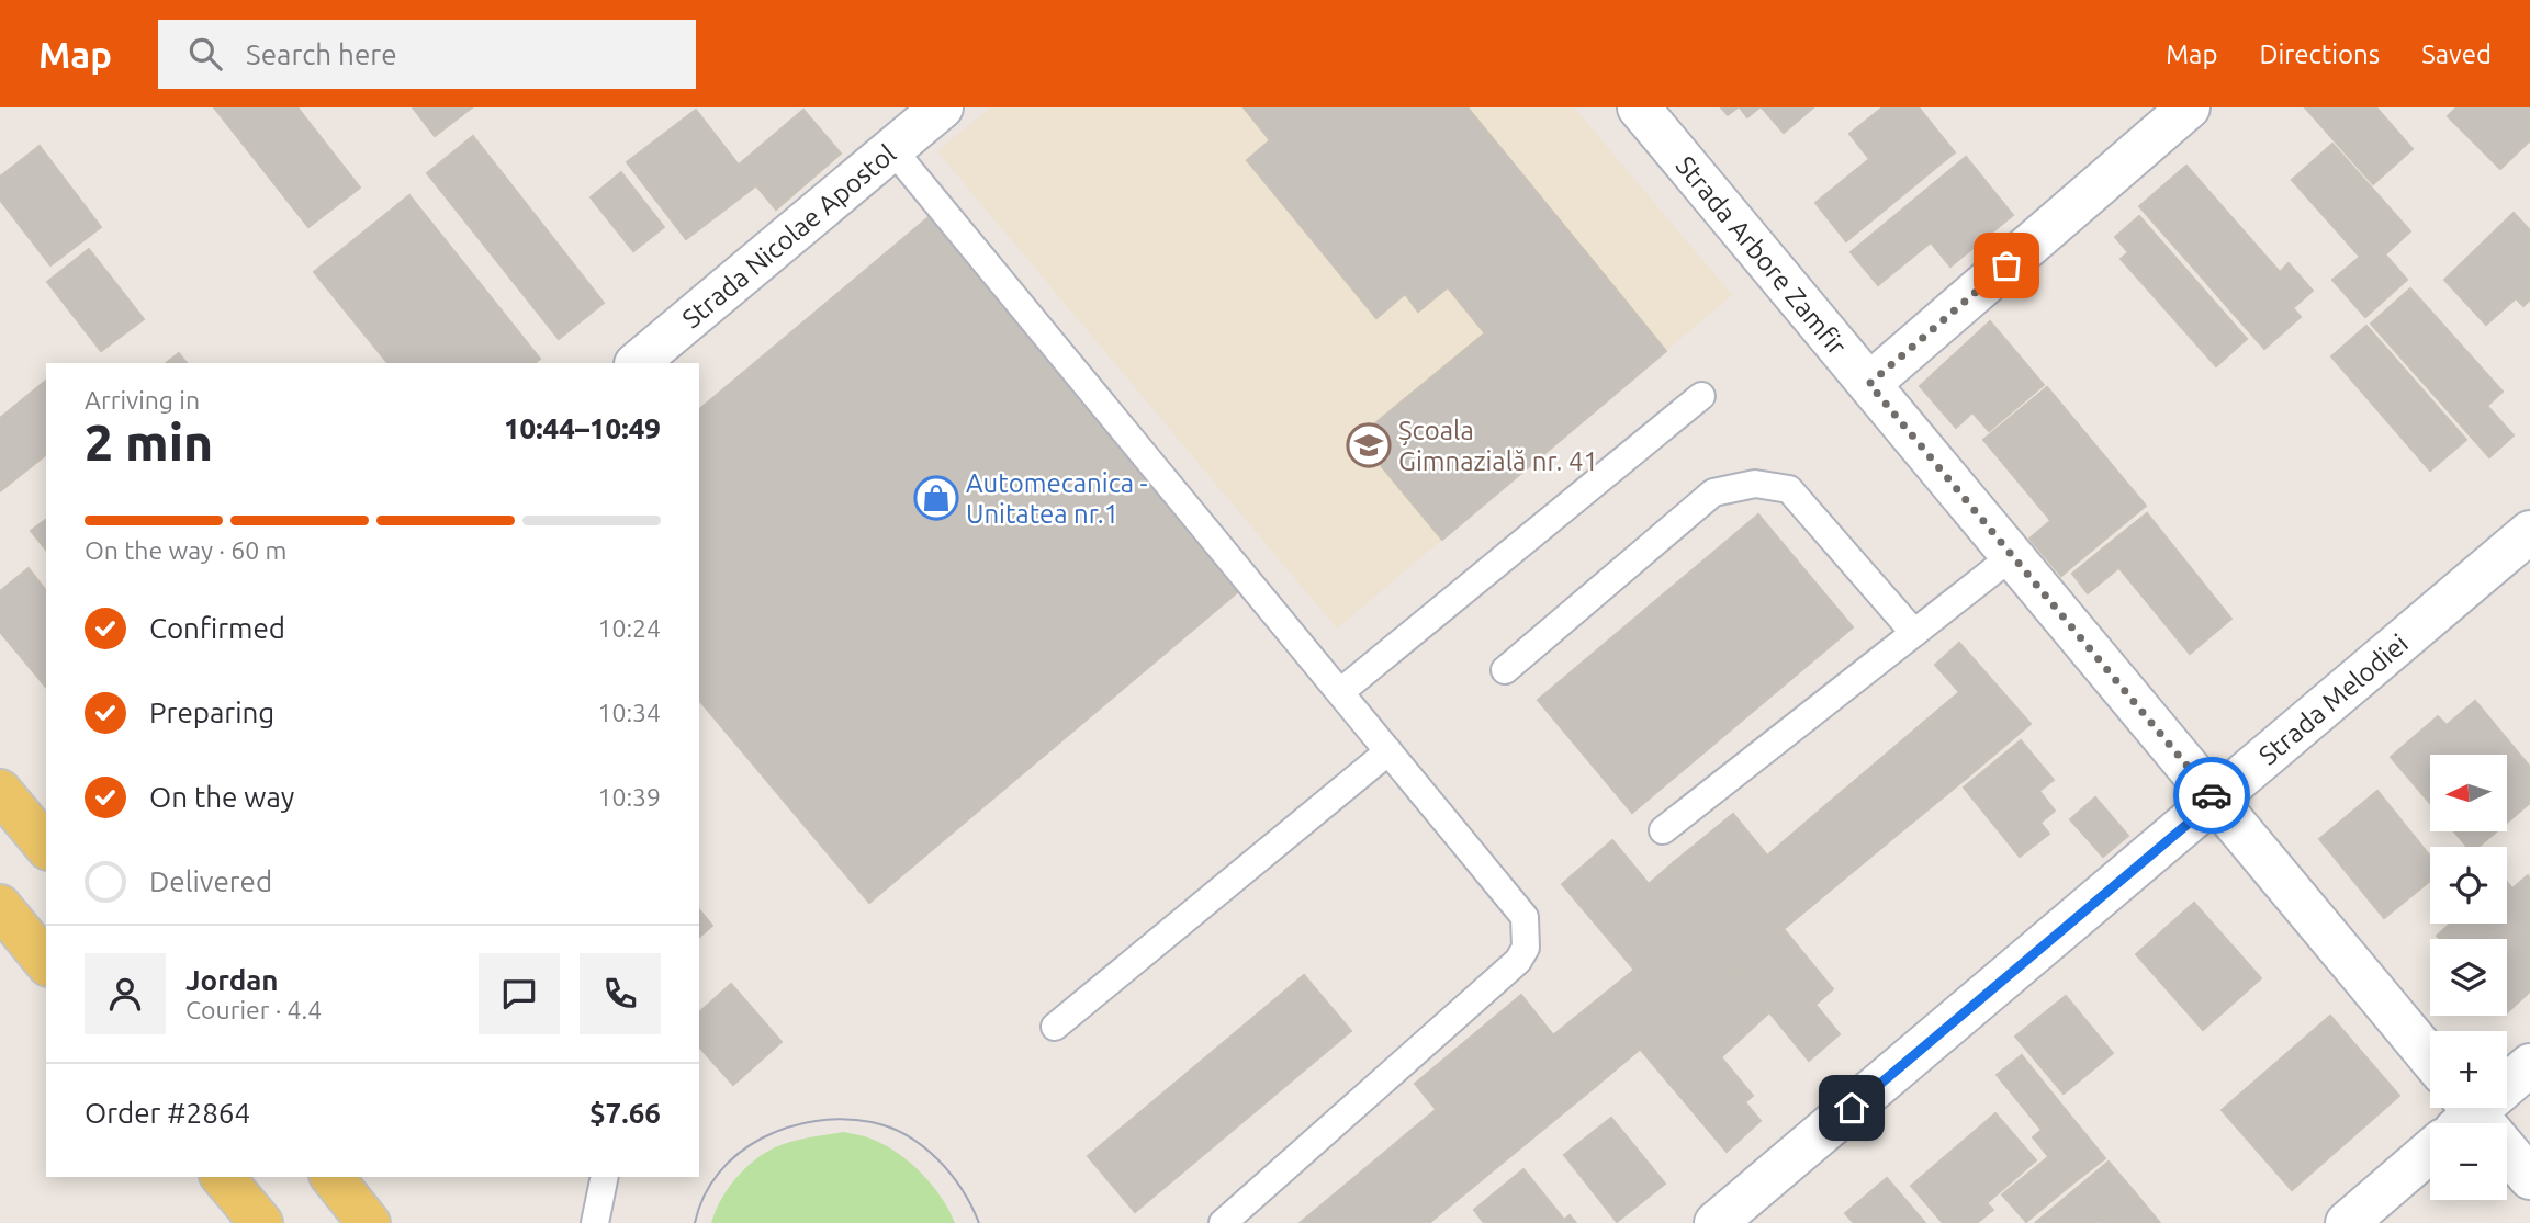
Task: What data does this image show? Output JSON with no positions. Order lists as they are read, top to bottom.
{
  "streets": {
    "street": ["Strada Nicolae Apostol", "Strada Arbore Zamfir", "Strada Melodiei"]
  },
  "crossings": [
    ["Strada Arbore Zamfir", "Strada Melodiei"]
  ],
  "places": {
    "school or university": ["Școala Gimnazială nr. 41"],
    "shop": ["Automecanica - Unitatea nr.1"]
  },
  "north": "left",
  "page": {
    "header": "Map",
    "search": "Search here",
    "nav": ["Map", "Directions", "Saved"],
    "heading": ["2 min", "Arriving in", "10:44–10:49"],
    "panel": [
      "Jordan",
      "Courier · 4.4",
      "Order #2864",
      "$7.66"
    ],
    "bar": "On the way · 60 m",
    "list": [
      ["Confirmed", "10:24"],
      ["Preparing", "10:34"],
      ["On the way", "10:39"],
      "Delivered"
    ],
    "map_buttons": ["+", "−"]
  }
}
